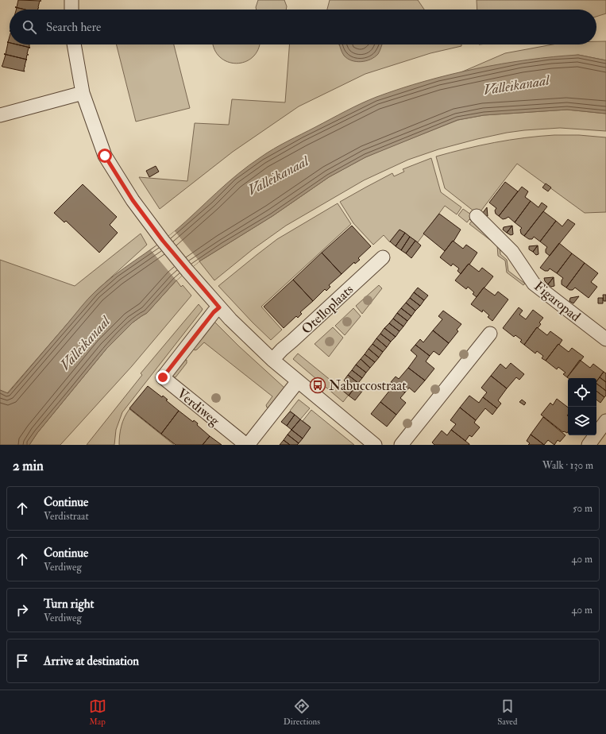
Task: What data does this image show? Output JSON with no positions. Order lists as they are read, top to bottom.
{
  "streets": {
    "street": ["Figaropad", "Otelloplaats", "Verdiweg"]
  },
  "water": ["Valleikanaal"],
  "places": {
    "bus stop": ["Nabuccostraat"]
  },
  "page": {
    "search": "Search here",
    "heading": ["2 min", "Walk · 130 m"],
    "list": [
      ["Continue", "Verdistraat", "50 m"],
      ["Continue", "Verdiweg", "40 m"],
      ["Turn right", "Verdiweg", "40 m"],
      "Arrive at destination"
    ],
    "nav": ["Map", "Directions", "Saved"]
  }
}
